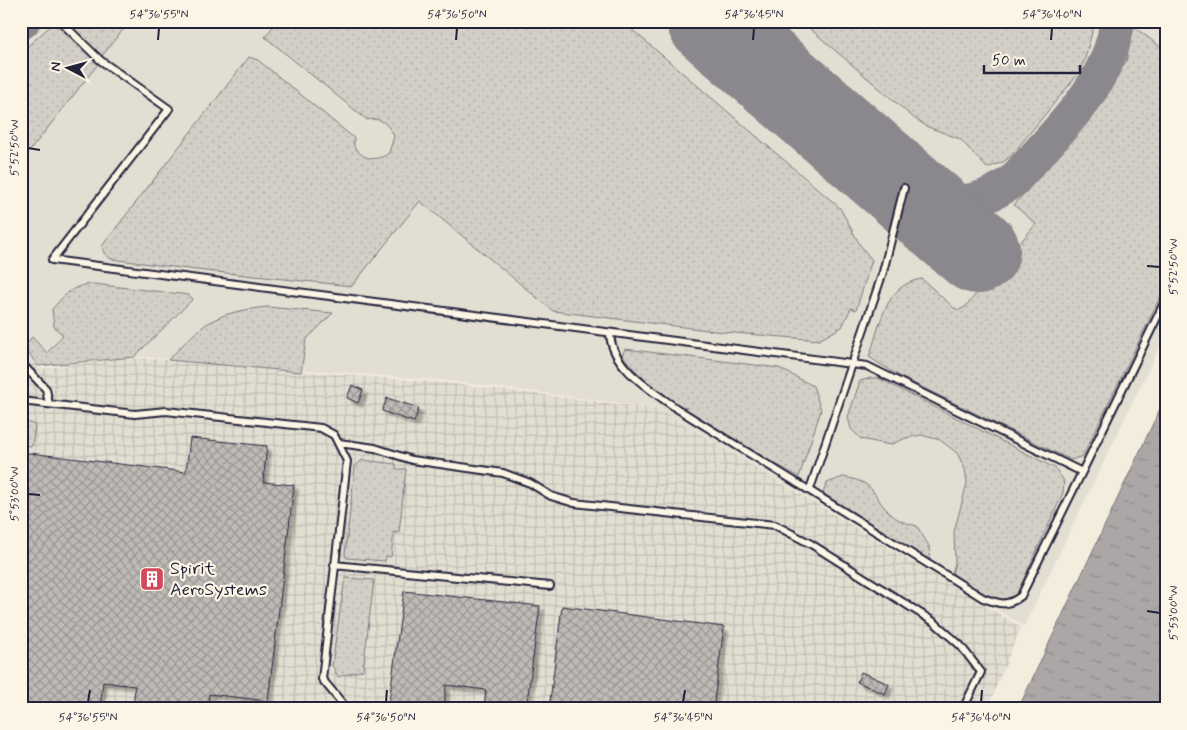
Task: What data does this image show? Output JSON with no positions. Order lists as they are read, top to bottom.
{
  "places": {
    "building": ["Spirit AeroSystems"]
  },
  "scale_bar": "50 m",
  "north": "left",
  "coordinates": [
    "54°36'55\"N",
    "54°36'50\"N",
    "54°36'45\"N",
    "54°36'40\"N",
    "5°52'50\"W",
    "5°53'00\"W"
  ]
}
